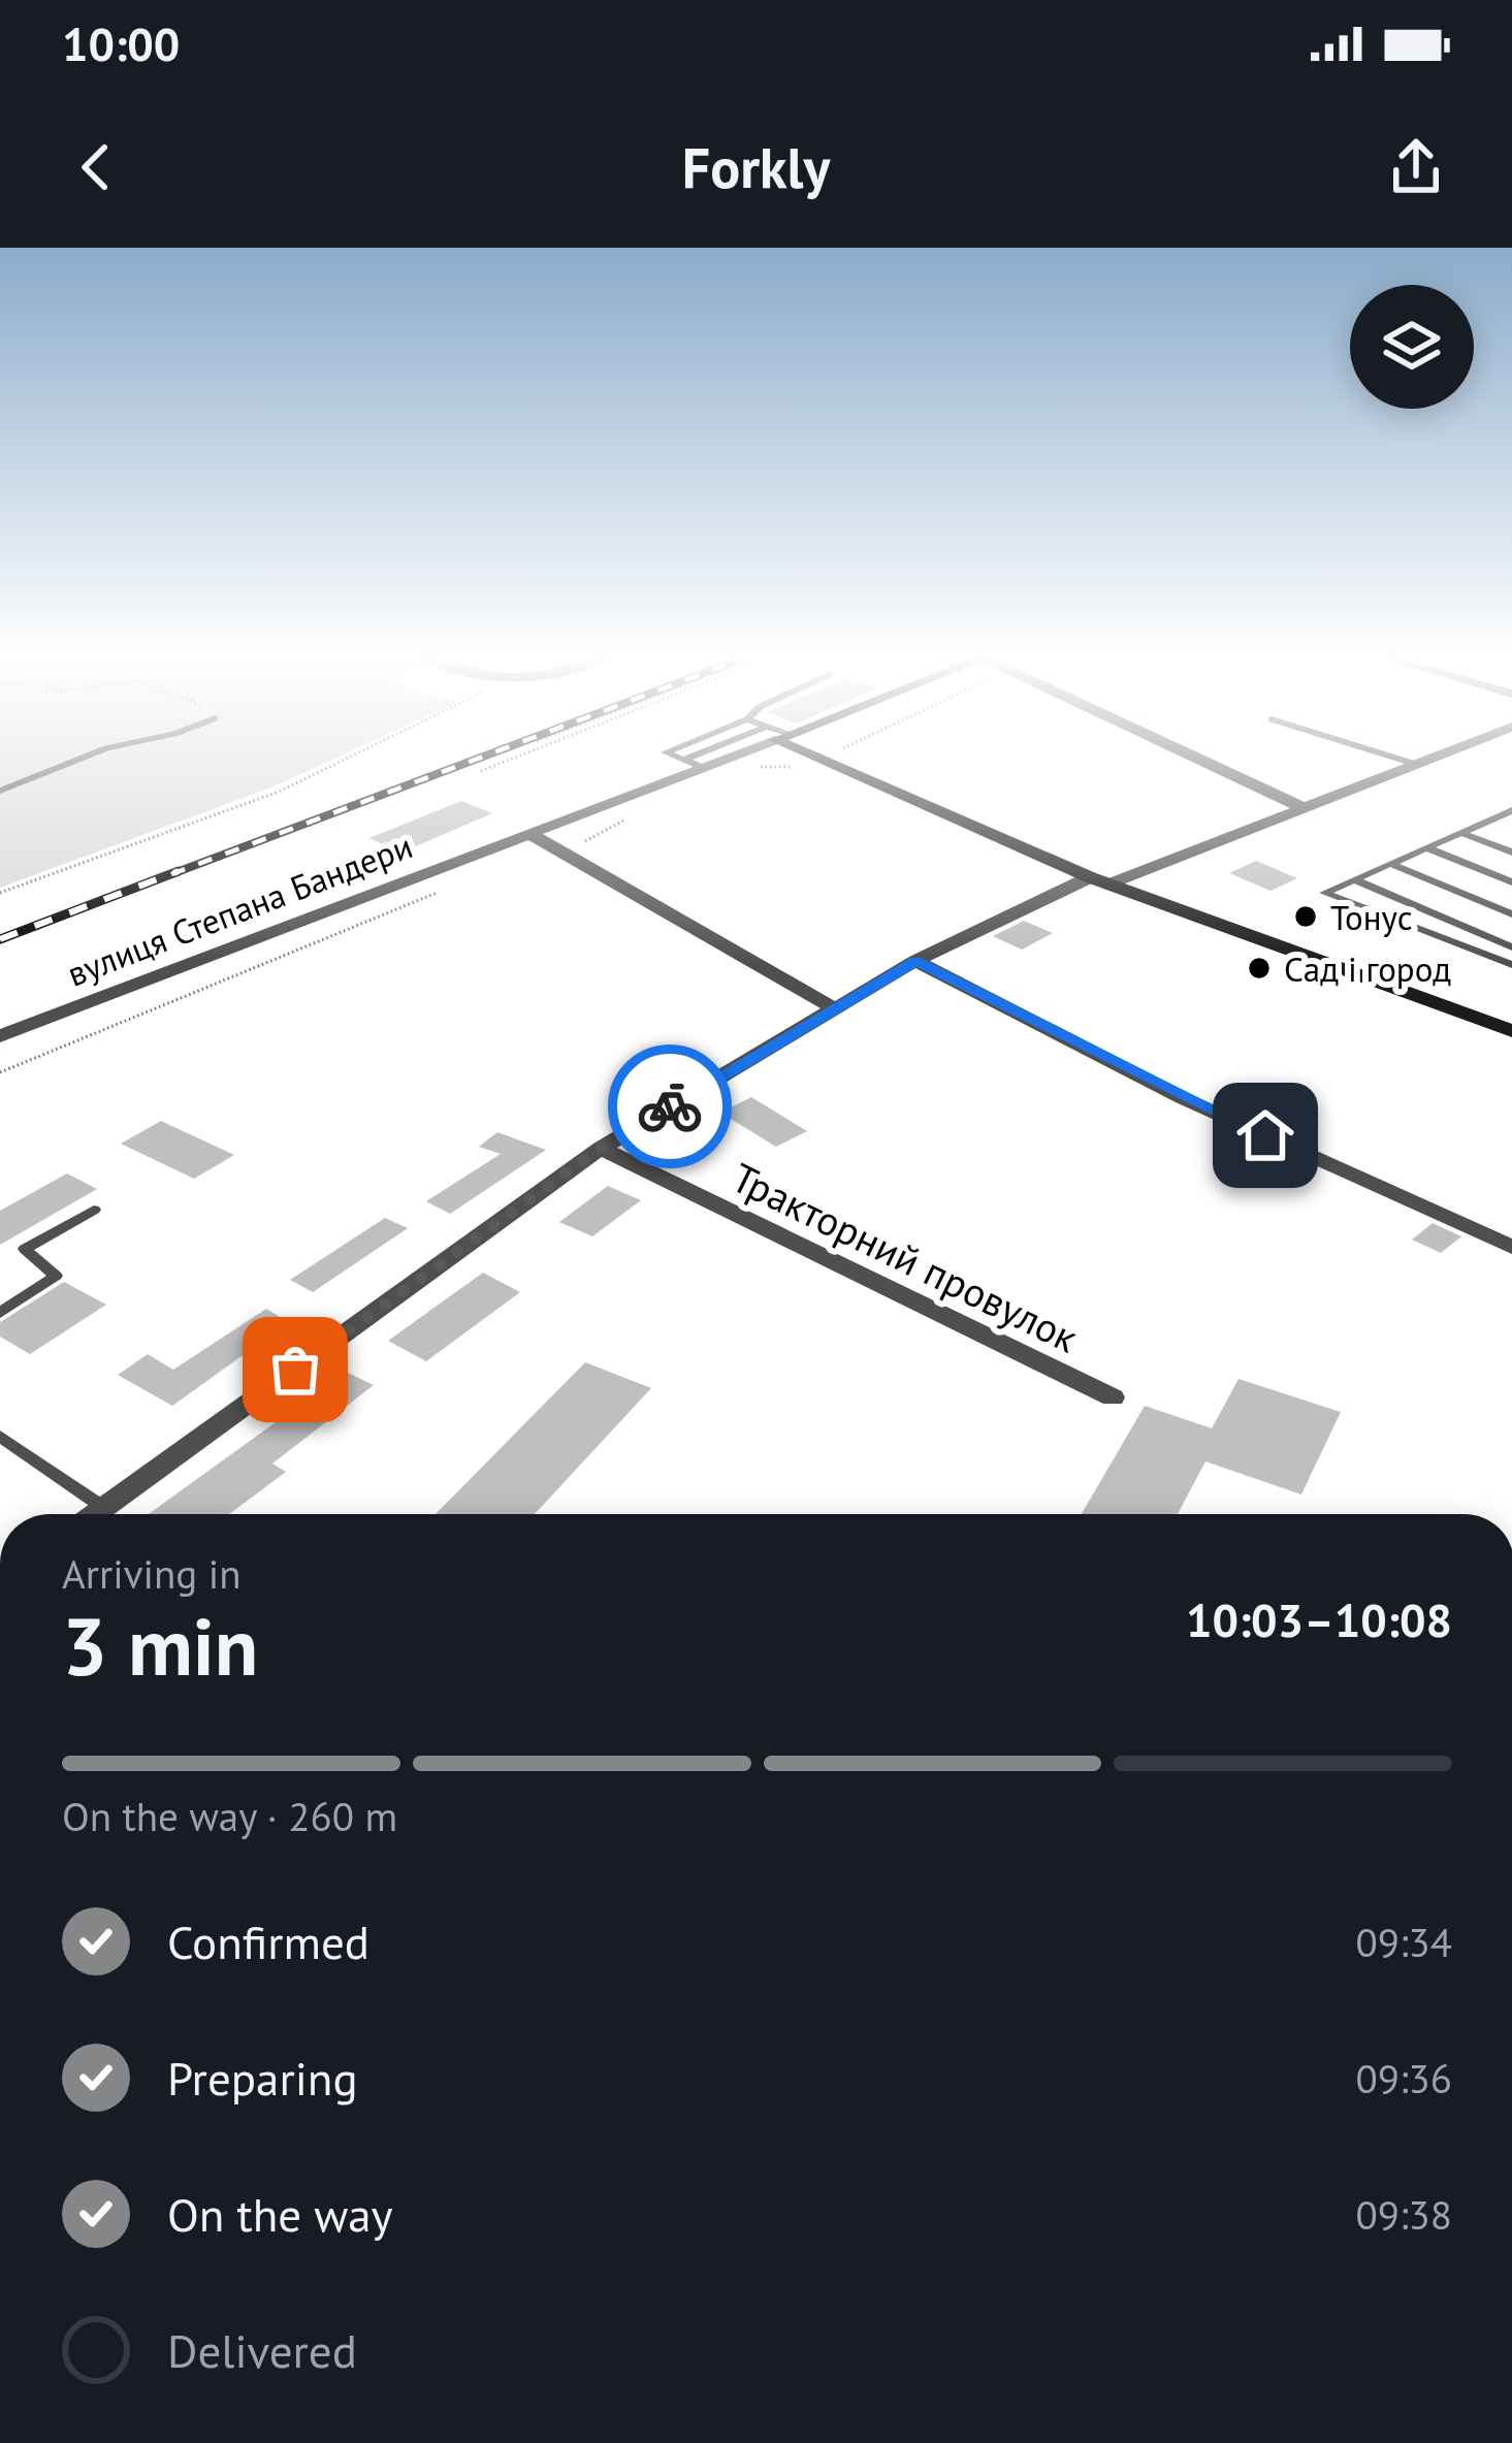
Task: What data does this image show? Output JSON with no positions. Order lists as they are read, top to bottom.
{
  "streets": {
    "street": ["вулиця Степана Бандери", "Тракторний провулок"]
  },
  "places": ["Тонус", "Сад і город"],
  "page": {
    "status": "10:00",
    "header": "Forkly",
    "heading": ["3 min", "Arriving in", "10:03–10:08"],
    "bar": "On the way · 260 m",
    "list": [
      ["Confirmed", "09:34"],
      ["Preparing", "09:36"],
      ["On the way", "09:38"],
      "Delivered"
    ]
  }
}
